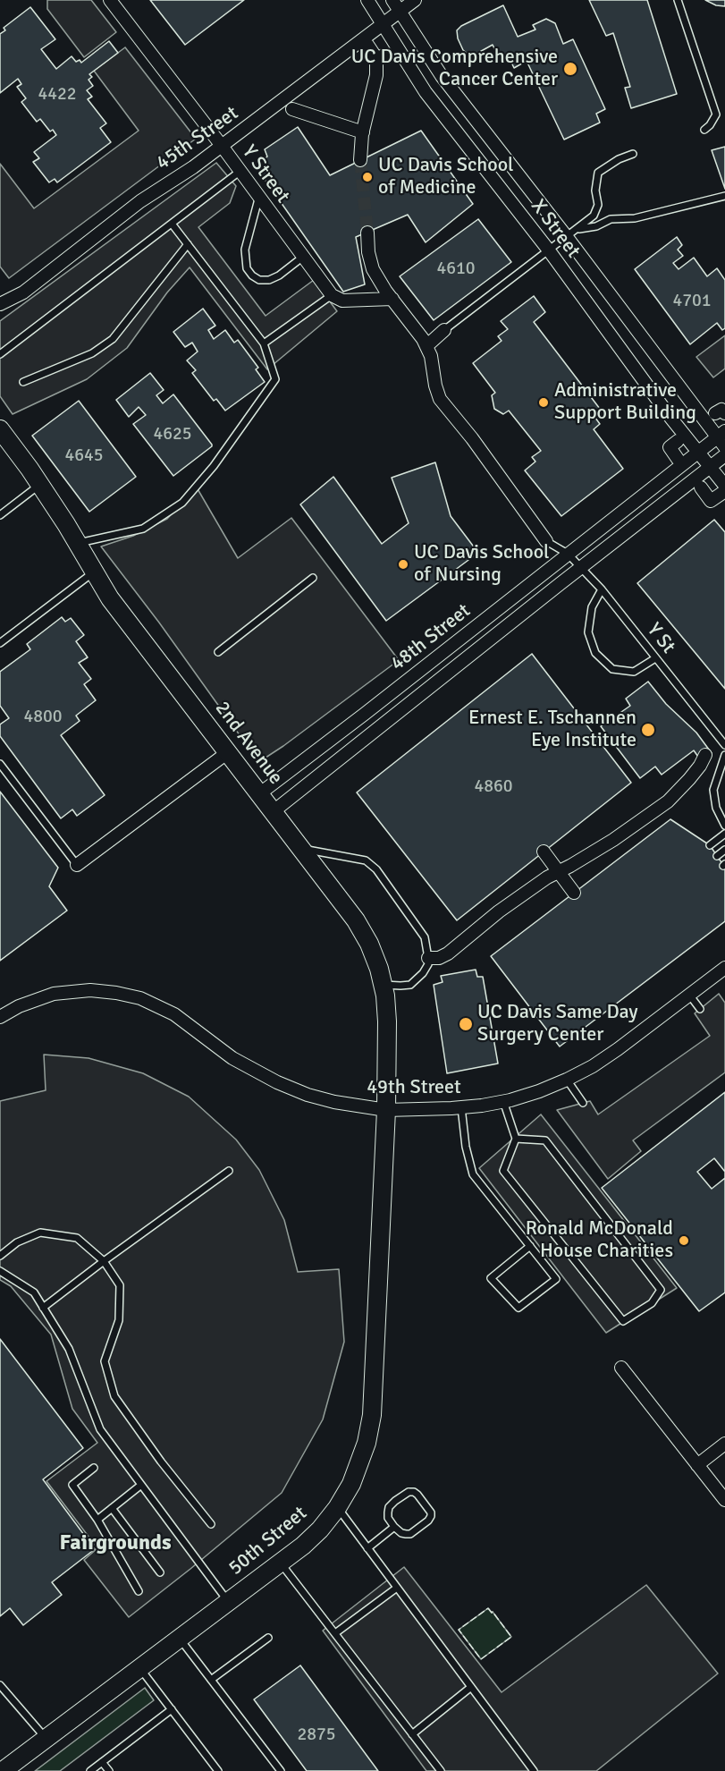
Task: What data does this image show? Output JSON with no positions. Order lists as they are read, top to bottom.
{
  "streets": {
    "street": [
      "45th Street",
      "Y Street",
      "X Street",
      "48th Street",
      "2nd Avenue",
      "49th Street",
      "50th Street"
    ],
    "lane": ["Y St"]
  },
  "crossings": [
    ["45th Street", "Y Street"],
    ["45th Street", "X Street"],
    ["X Street", "48th Street"],
    ["48th Street", "Y St"],
    ["48th Street", "2nd Avenue"],
    ["2nd Avenue", "49th Street"],
    ["2nd Avenue", "50th Street"],
    ["49th Street", "50th Street"]
  ],
  "districts": ["Fairgrounds"],
  "places": [
    "UC Davis Comprehensive Cancer Center",
    "UC Davis School of Medicine",
    "Administrative Support Building",
    "UC Davis School of Nursing",
    "Ernest E. Tschannen Eye Institute",
    "UC Davis Same Day Surgery Center",
    "Ronald McDonald House Charities"
  ],
  "house_numbers": [
    "4422",
    "4610",
    "4701",
    "4625",
    "4645",
    "4800",
    "4860",
    "2875"
  ]
}
